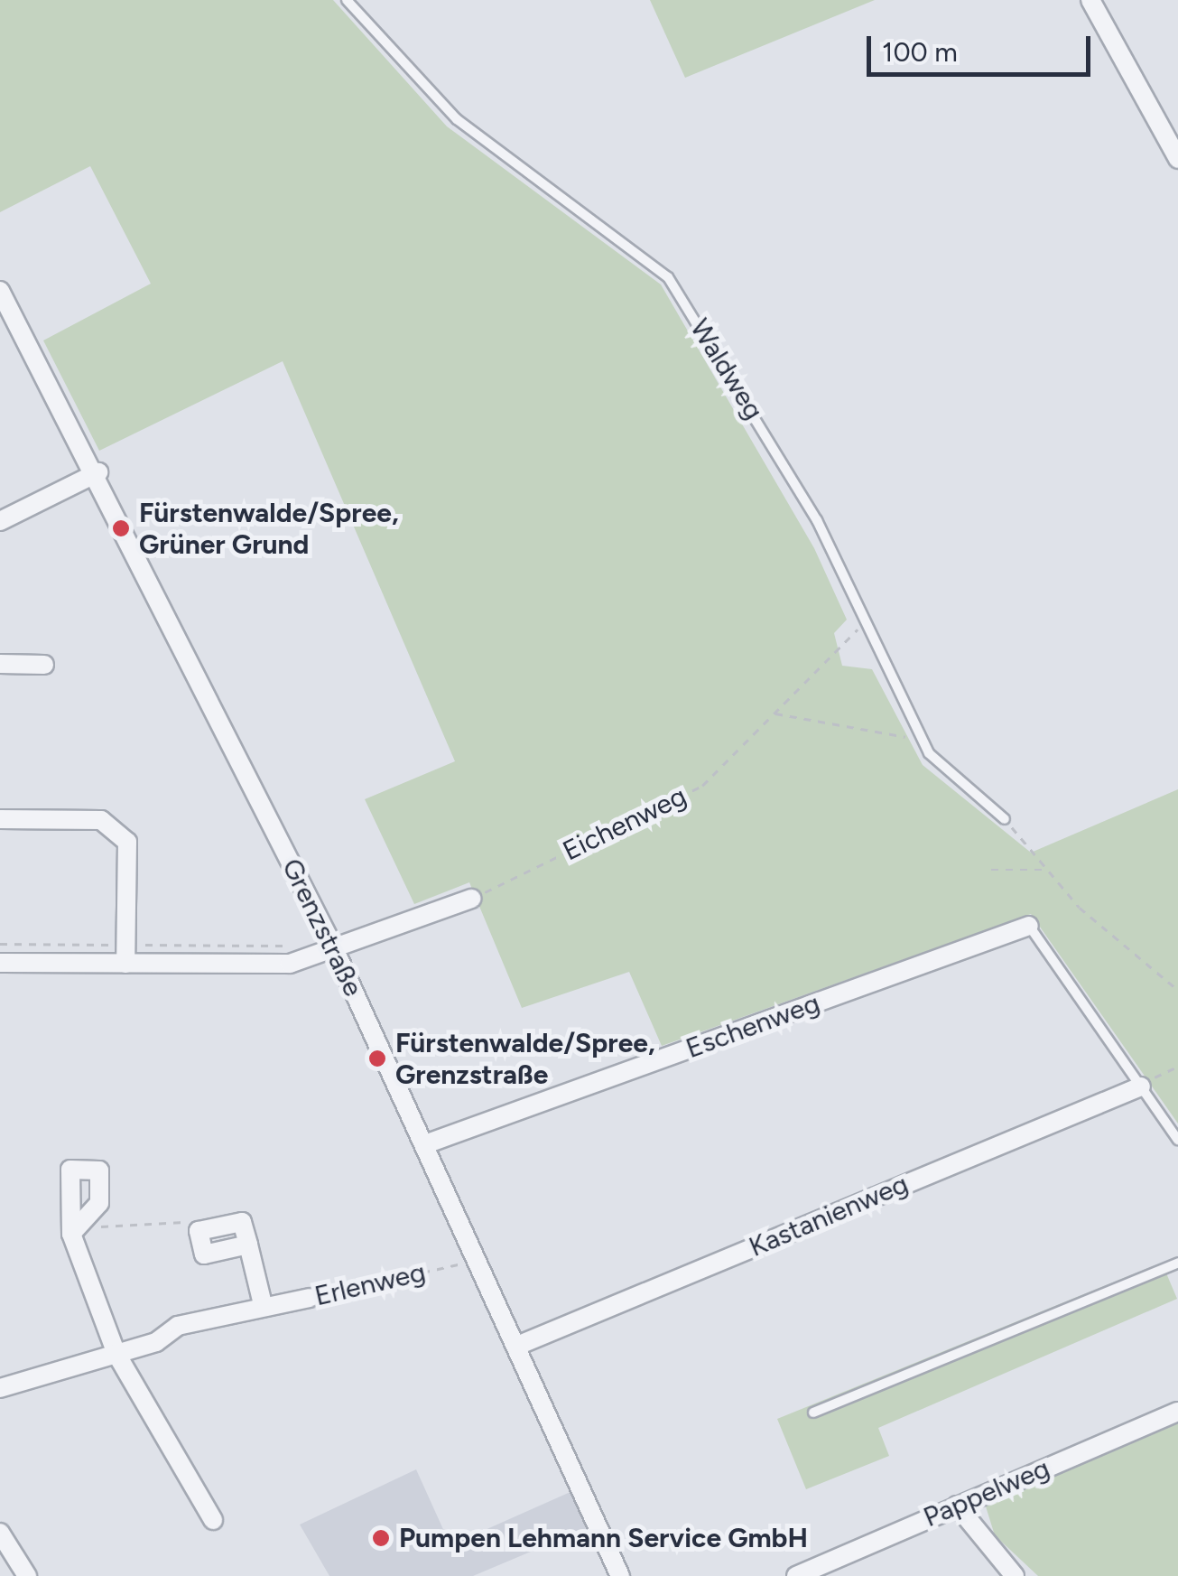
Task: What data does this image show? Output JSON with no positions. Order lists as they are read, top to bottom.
{
  "streets": {
    "street": [
      "Grenzstraße",
      "Eschenweg",
      "Kastanienweg",
      "Erlenweg",
      "Pappelweg"
    ],
    "lane": ["Waldweg"],
    "path": ["Eichenweg"]
  },
  "crossings": [
    ["Waldweg", "Eichenweg"],
    ["Grenzstraße", "Eschenweg"],
    ["Grenzstraße", "Kastanienweg"],
    ["Grenzstraße", "Erlenweg"]
  ],
  "places": ["Fürstenwalde/Spree, Grüner Grund", "Fürstenwalde/Spree, Grenzstraße", "Pumpen Lehmann Service GmbH"],
  "scale_bar": "100 m"
}
